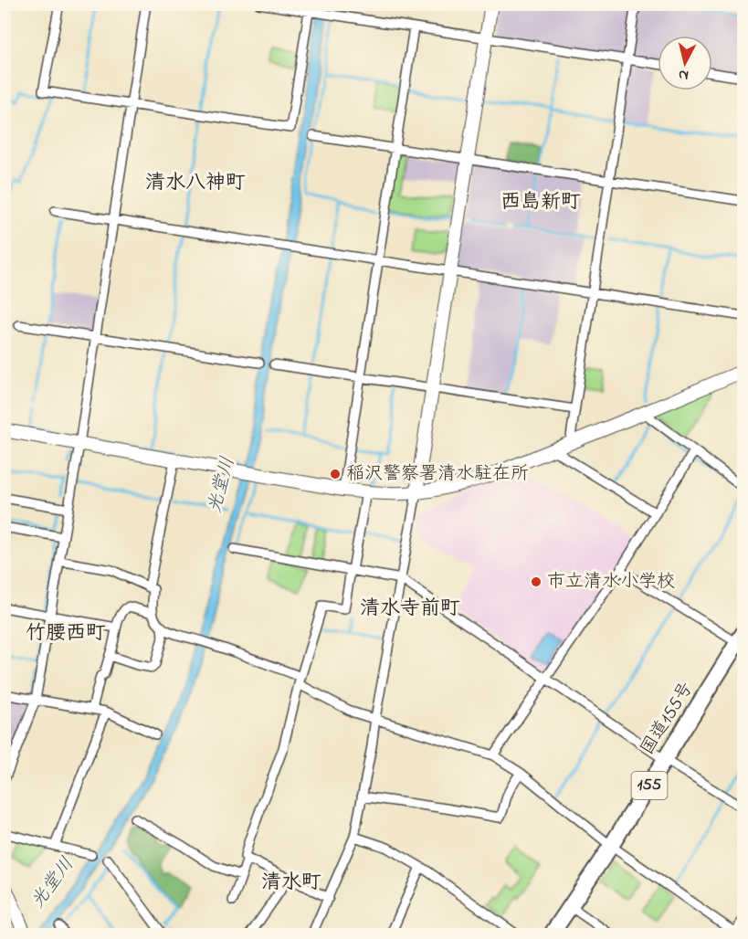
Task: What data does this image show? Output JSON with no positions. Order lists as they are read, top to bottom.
{
  "streets": {
    "highway": ["国道155号", "155"]
  },
  "districts": [
    "清水八神町",
    "西島新町",
    "清水寺前町",
    "竹腰西町",
    "清水町"
  ],
  "water": ["光堂川"],
  "places": ["稲沢警察署清水駐在所", "市立清水小学校"],
  "north": "bottom"
}
